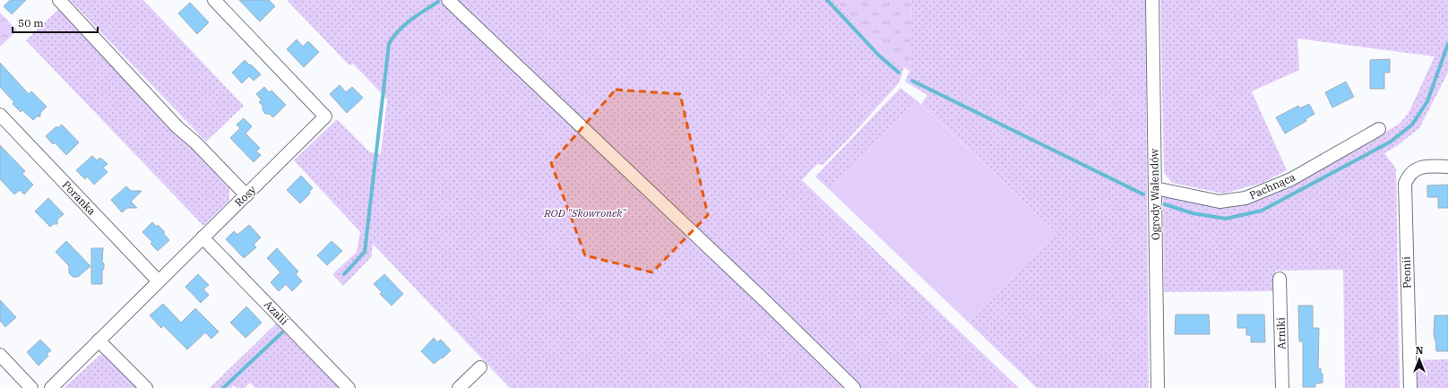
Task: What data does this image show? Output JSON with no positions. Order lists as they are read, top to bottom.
{
  "streets": {
    "street": [
      "Pachnąca",
      "Ogrody Walendów",
      "Rosy",
      "Poranka",
      "Peonii",
      "Azalii",
      "Arniki"
    ]
  },
  "crossings": [
    ["Pachnąca", "Ogrody Walendów"],
    ["Rosy", "Poranka"],
    ["Rosy", "Azalii"]
  ],
  "parks": ["ROD \"Skowronek\""],
  "scale_bar": "50 m",
  "north": "top"
}
